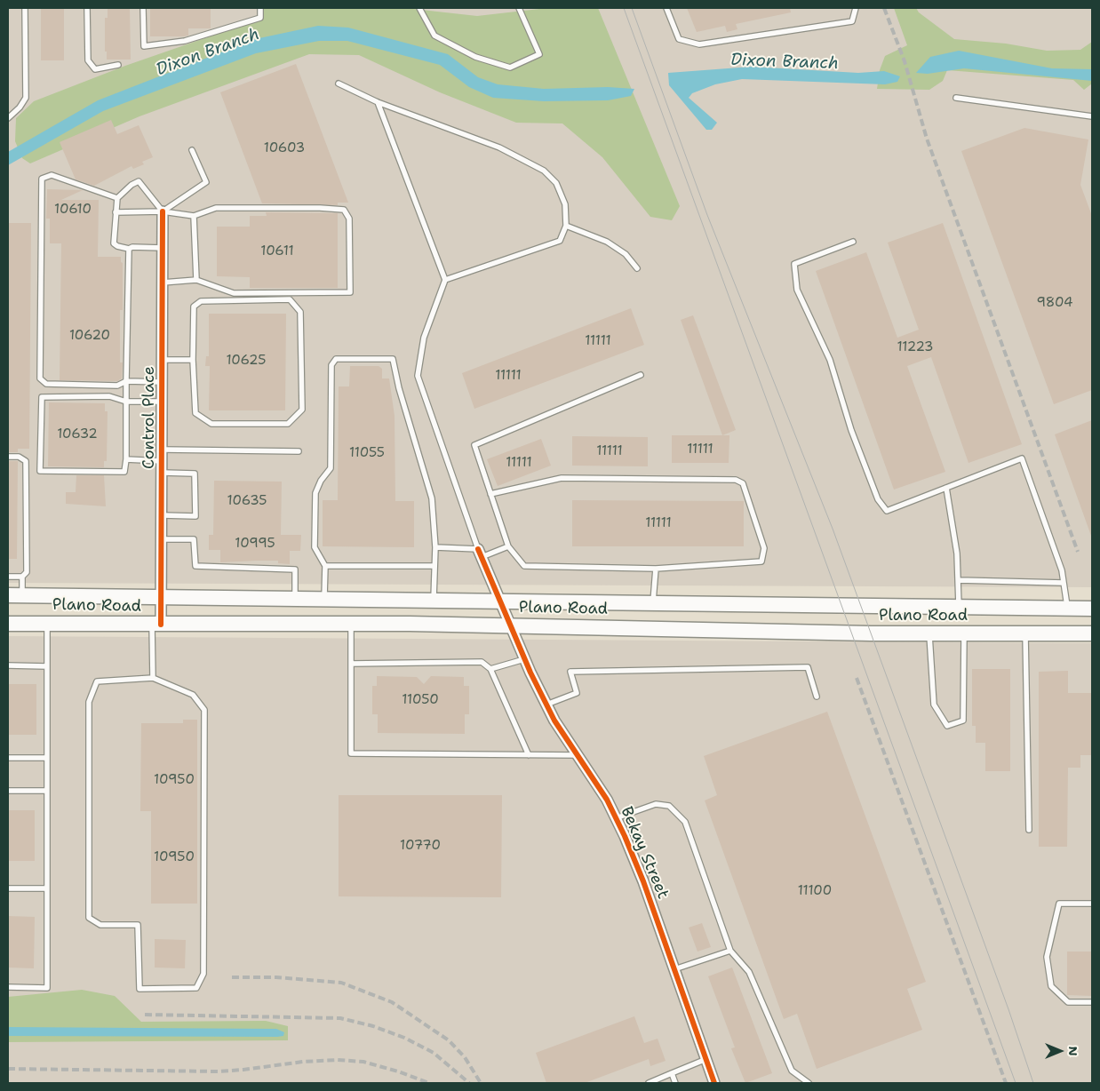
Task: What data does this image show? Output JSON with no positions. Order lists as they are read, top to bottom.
{
  "streets": {
    "main road": ["Plano Road"],
    "street": ["Control Place", "Bekay Street"]
  },
  "crossings": [
    ["Control Place", "Plano Road"],
    ["Plano Road", "Bekay Street"]
  ],
  "water": ["Dixon Branch"],
  "house_numbers": [
    "10603",
    "10610",
    "10611",
    "9804",
    "10620",
    "11111",
    "11223",
    "10625",
    "11111",
    "10632",
    "11111",
    "11111",
    "11055",
    "11111",
    "10635",
    "11111",
    "10995",
    "11050",
    "10950",
    "10770",
    "10950",
    "11100"
  ],
  "north": "right"
}
